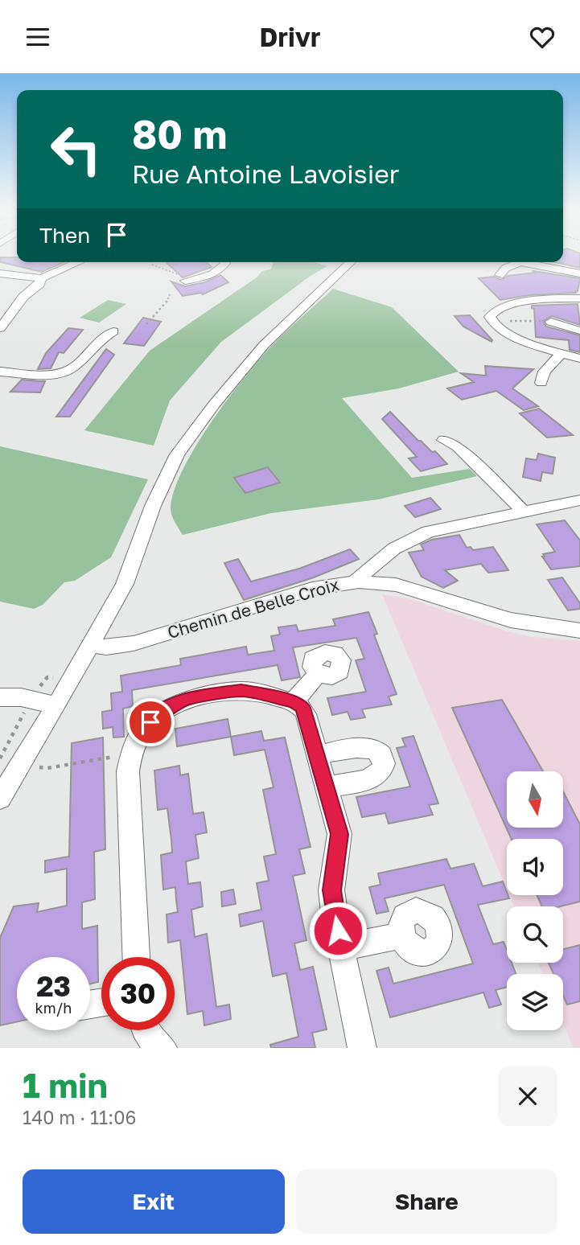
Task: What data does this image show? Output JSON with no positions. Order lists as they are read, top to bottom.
{
  "streets": {
    "street": ["Chemin de Belle Croix"]
  },
  "north": "bottom",
  "page": {
    "header": "Drivr",
    "turn": ["80 m", "Rue Antoine Lavoisier"],
    "then": "Then",
    "speed": "23 km/h",
    "limit": "30",
    "heading": ["1 min", "140 m · 11:06"],
    "buttons": ["Exit", "Share"]
  }
}
